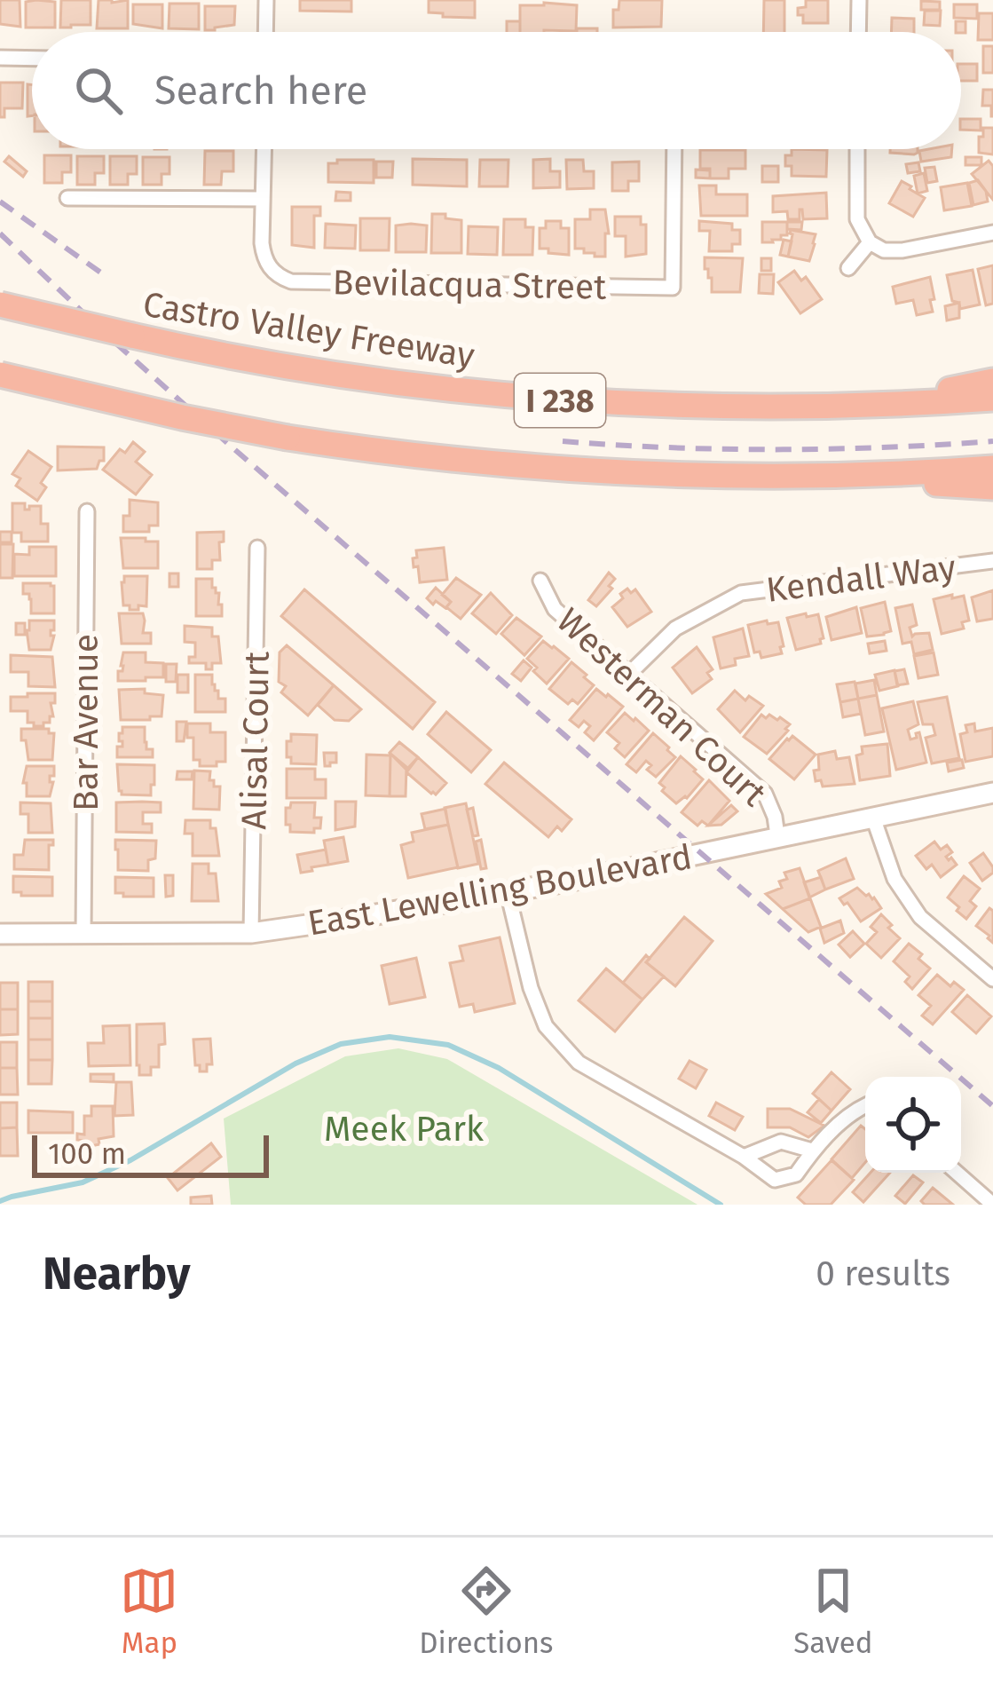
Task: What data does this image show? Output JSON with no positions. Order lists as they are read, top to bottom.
{
  "streets": {
    "highway": ["Castro Valley Freeway", "I 238"],
    "main road": ["East Lewelling Boulevard"],
    "street": [
      "Bevilacqua Street",
      "Kendall Way",
      "Westerman Court",
      "Bar Avenue",
      "Alisal Court"
    ]
  },
  "crossings": [
    ["Kendall Way", "Westerman Court"],
    ["Westerman Court", "East Lewelling Boulevard"],
    ["Bar Avenue", "East Lewelling Boulevard"],
    ["Alisal Court", "East Lewelling Boulevard"]
  ],
  "parks": ["Meek Park"],
  "scale_bar": "100 m",
  "page": {
    "search": "Search here",
    "scale": "100 m",
    "heading": ["Nearby", "0 results"],
    "nav": ["Map", "Directions", "Saved"]
  }
}
